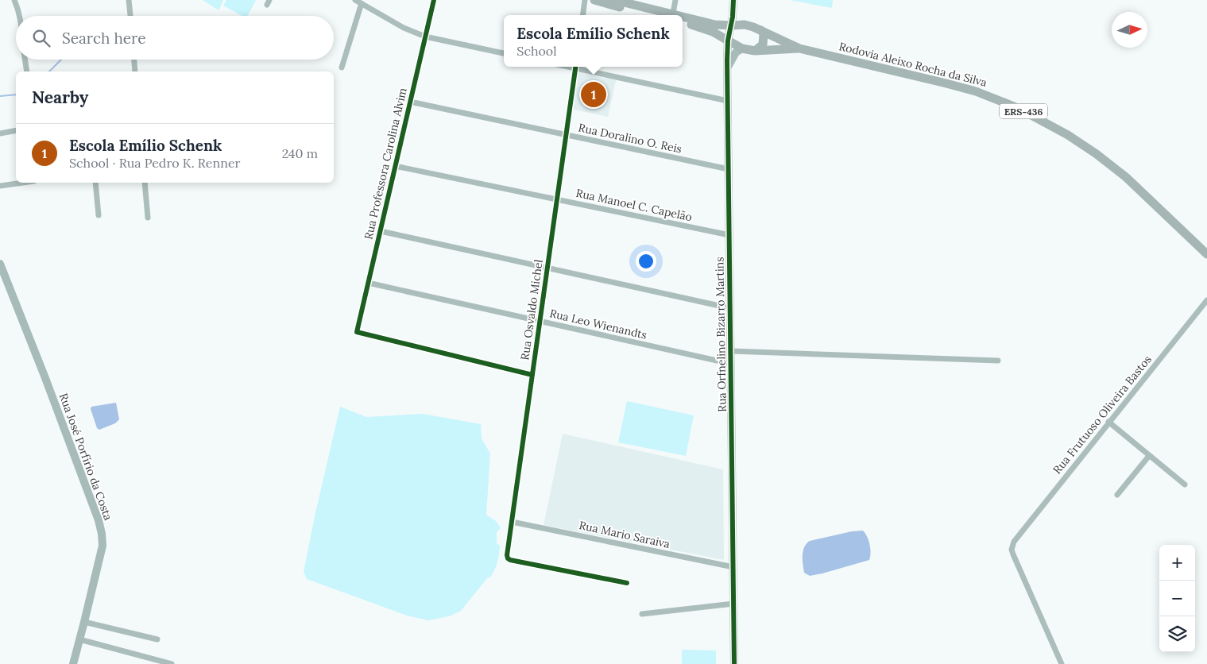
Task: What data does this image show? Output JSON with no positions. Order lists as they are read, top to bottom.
{
  "streets": {
    "main road": ["Rodovia Aleixo Rocha da Silva", "ERS-436"],
    "street": [
      "Rua Doralino O. Reis",
      "Rua Professora Carolina Alvim",
      "Rua Manoel C. Capelão",
      "Rua Osvaldo Michel",
      "Rua Leo Wienandts",
      "Rua Orfnelino Bizarro Martins",
      "Rua Frutuoso Oliveira Bastos",
      "Rua José Porfírio da Costa",
      "Rua Mario Saraiva"
    ]
  },
  "crossings": [
    ["Rodovia Aleixo Rocha da Silva", "Rua Orfnelino Bizarro Martins"],
    ["Rua Doralino O. Reis", "Rua Professora Carolina Alvim"],
    ["Rua Doralino O. Reis", "Rua Osvaldo Michel"],
    ["Rua Doralino O. Reis", "Rua Orfnelino Bizarro Martins"],
    ["Rua Professora Carolina Alvim", "Rua Manoel C. Capelão"],
    ["Rua Professora Carolina Alvim", "Rua Osvaldo Michel"],
    ["Rua Professora Carolina Alvim", "Rua Leo Wienandts"],
    ["Rua Manoel C. Capelão", "Rua Osvaldo Michel"],
    ["Rua Manoel C. Capelão", "Rua Orfnelino Bizarro Martins"],
    ["Rua Osvaldo Michel", "Rua Leo Wienandts"],
    ["Rua Osvaldo Michel", "Rua Mario Saraiva"],
    ["Rua Leo Wienandts", "Rua Orfnelino Bizarro Martins"],
    ["Rua Orfnelino Bizarro Martins", "Rua Mario Saraiva"]
  ],
  "north": "right",
  "page": {
    "popup": ["Escola Emílio Schenk", "School"],
    "search": "Search here",
    "heading": "Nearby",
    "pins": "1",
    "list": [
      {
        "mark": "1",
        "name": "Escola Emílio Schenk",
        "note": "School · Rua Pedro K. Renner",
        "value": "240 m"
      }
    ],
    "map_buttons": ["+", "−"]
  }
}
